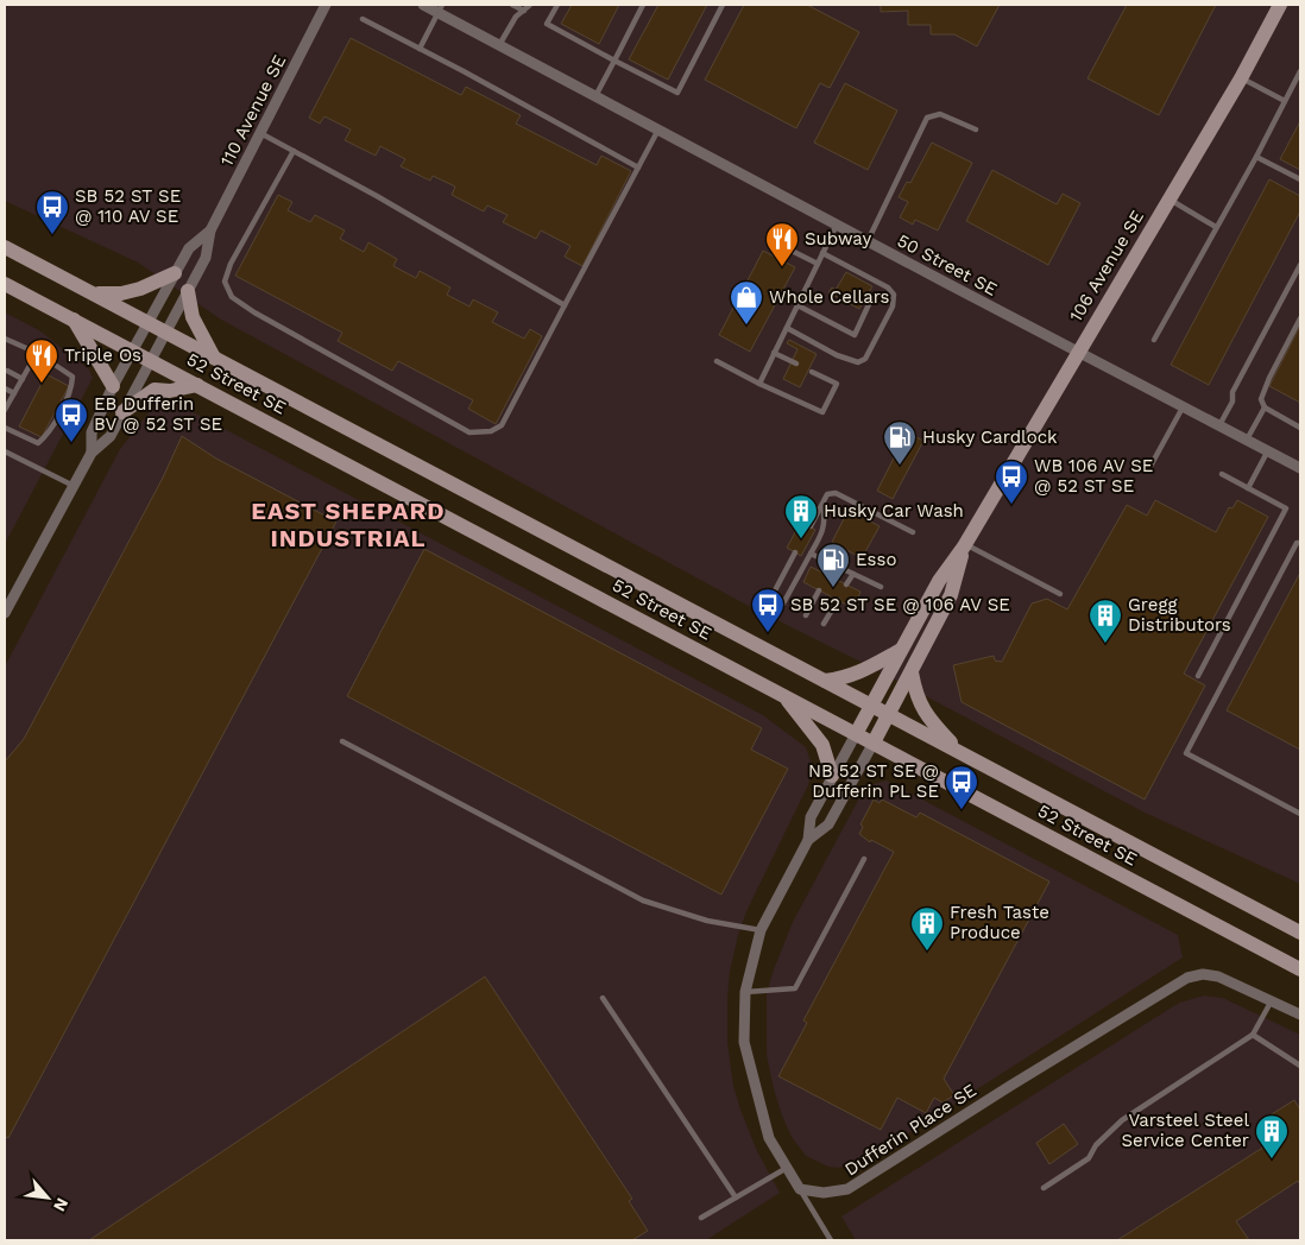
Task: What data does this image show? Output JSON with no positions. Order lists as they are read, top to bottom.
{
  "streets": {
    "main road": ["106 Avenue SE", "52 Street SE"],
    "street": ["110 Avenue SE", "50 Street SE", "Dufferin Place SE"]
  },
  "crossings": [
    ["110 Avenue SE", "52 Street SE"],
    ["50 Street SE", "106 Avenue SE"],
    ["106 Avenue SE", "52 Street SE"]
  ],
  "districts": ["EAST SHEPARD INDUSTRIAL"],
  "places": {
    "bus stop": [
      "SB 52 ST SE @ 110 AV SE",
      "EB Dufferin BV @ 52 ST SE",
      "WB 106 AV SE @ 52 ST SE",
      "SB 52 ST SE @ 106 AV SE",
      "NB 52 ST SE @ Dufferin PL SE"
    ],
    "restaurant": ["Subway", "Triple Os"],
    "shop": ["Whole Cellars"],
    "fuel station": ["Husky Cardlock", "Esso"],
    "building": [
      "Husky Car Wash",
      "Gregg Distributors",
      "Fresh Taste Produce",
      "Varsteel Steel Service Center"
    ]
  },
  "north": "bottom right"
}
